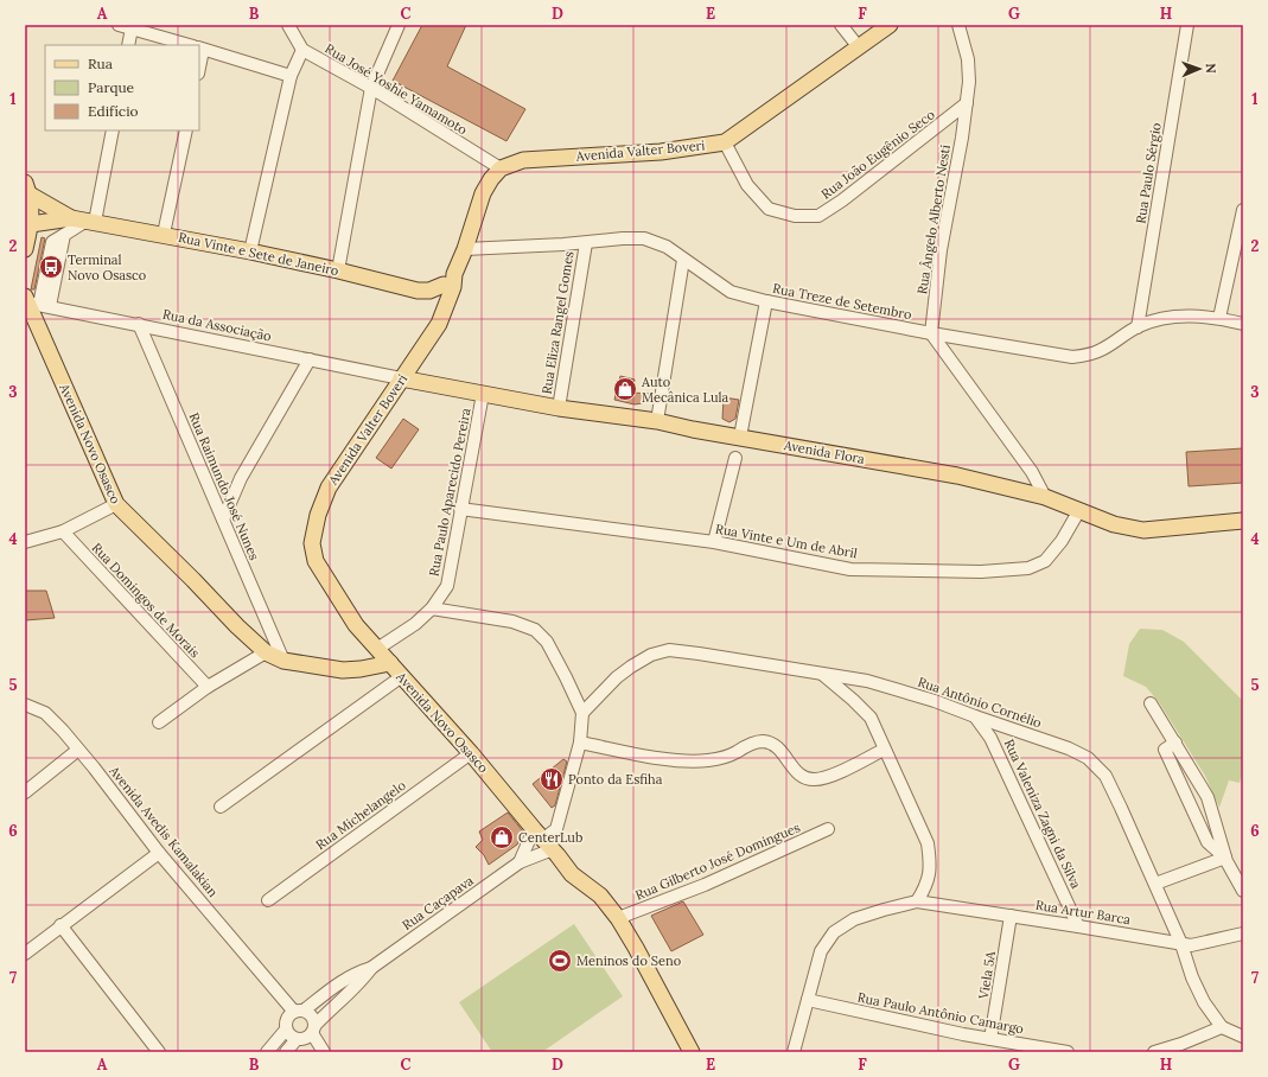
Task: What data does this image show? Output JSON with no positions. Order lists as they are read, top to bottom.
{
  "streets": {
    "main road": [
      "Avenida Valter Boveri",
      "Rua Vinte e Sete de Janeiro",
      "Avenida Novo Osasco",
      "Avenida Flora"
    ],
    "street": [
      "Rua José Yoshie Yamamoto",
      "Rua João Eugênio Seco",
      "Rua Paulo Sérgio",
      "Rua Ângelo Alberto Nesti",
      "Rua Treze de Setembro",
      "Rua Eliza Rangel Gomes",
      "Rua da Associação",
      "Rua Raimundo José Nunes",
      "Rua Paulo Aparecido Pereira",
      "Rua Vinte e Um de Abril",
      "Rua Domingos de Morais",
      "Rua Antônio Cornélio",
      "Rua Valeniza Zagni da Silva",
      "Rua Michelangelo",
      "Avenida Avedis Kamalakian",
      "Rua Gilberto José Domingues",
      "Rua Caçapava",
      "Rua Artur Barca",
      "Viela 5A",
      "Rua Paulo Antônio Camargo"
    ]
  },
  "crossings": [
    ["Rua José Yoshie Yamamoto", "Avenida Valter Boveri"],
    ["Avenida Valter Boveri", "Rua João Eugênio Seco"],
    ["Avenida Valter Boveri", "Rua Vinte e Sete de Janeiro"],
    ["Avenida Valter Boveri", "Rua Treze de Setembro"],
    ["Avenida Valter Boveri", "Rua da Associação"],
    ["Avenida Valter Boveri", "Avenida Novo Osasco"],
    ["Avenida Valter Boveri", "Avenida Flora"],
    ["Avenida Valter Boveri", "Rua Paulo Aparecido Pereira"],
    ["Rua João Eugênio Seco", "Rua Ângelo Alberto Nesti"],
    ["Rua Paulo Sérgio", "Rua Treze de Setembro"],
    ["Rua Ângelo Alberto Nesti", "Rua Treze de Setembro"],
    ["Rua Treze de Setembro", "Rua Eliza Rangel Gomes"],
    ["Rua Eliza Rangel Gomes", "Avenida Flora"],
    ["Rua da Associação", "Avenida Novo Osasco"],
    ["Rua da Associação", "Avenida Flora"],
    ["Rua da Associação", "Rua Raimundo José Nunes"],
    ["Avenida Novo Osasco", "Rua Raimundo José Nunes"],
    ["Avenida Novo Osasco", "Rua Michelangelo"],
    ["Avenida Novo Osasco", "Rua Gilberto José Domingues"],
    ["Avenida Novo Osasco", "Rua Caçapava"],
    ["Avenida Flora", "Rua Paulo Aparecido Pereira"],
    ["Avenida Flora", "Rua Vinte e Um de Abril"],
    ["Rua Paulo Aparecido Pereira", "Rua Vinte e Um de Abril"],
    ["Rua Antônio Cornélio", "Rua Valeniza Zagni da Silva"],
    ["Rua Antônio Cornélio", "Rua Artur Barca"],
    ["Rua Valeniza Zagni da Silva", "Rua Artur Barca"],
    ["Avenida Avedis Kamalakian", "Rua Caçapava"],
    ["Rua Artur Barca", "Viela 5A"],
    ["Viela 5A", "Rua Paulo Antônio Camargo"]
  ],
  "places": {
    "bus stop": ["Terminal Novo Osasco"],
    "shop": ["Auto Mecânica Lula", "CenterLub"],
    "restaurant": ["Ponto da Esfiha"],
    "sports": ["Meninos do Seno"]
  },
  "legend": ["Rua", "Parque", "Edifício"],
  "north": "right",
  "grid": {
    "columns": [
      "A",
      "B",
      "C",
      "D",
      "E",
      "F",
      "G",
      "H"
    ],
    "rows": [
      "1",
      "2",
      "3",
      "4",
      "5",
      "6",
      "7"
    ]
  }
}
